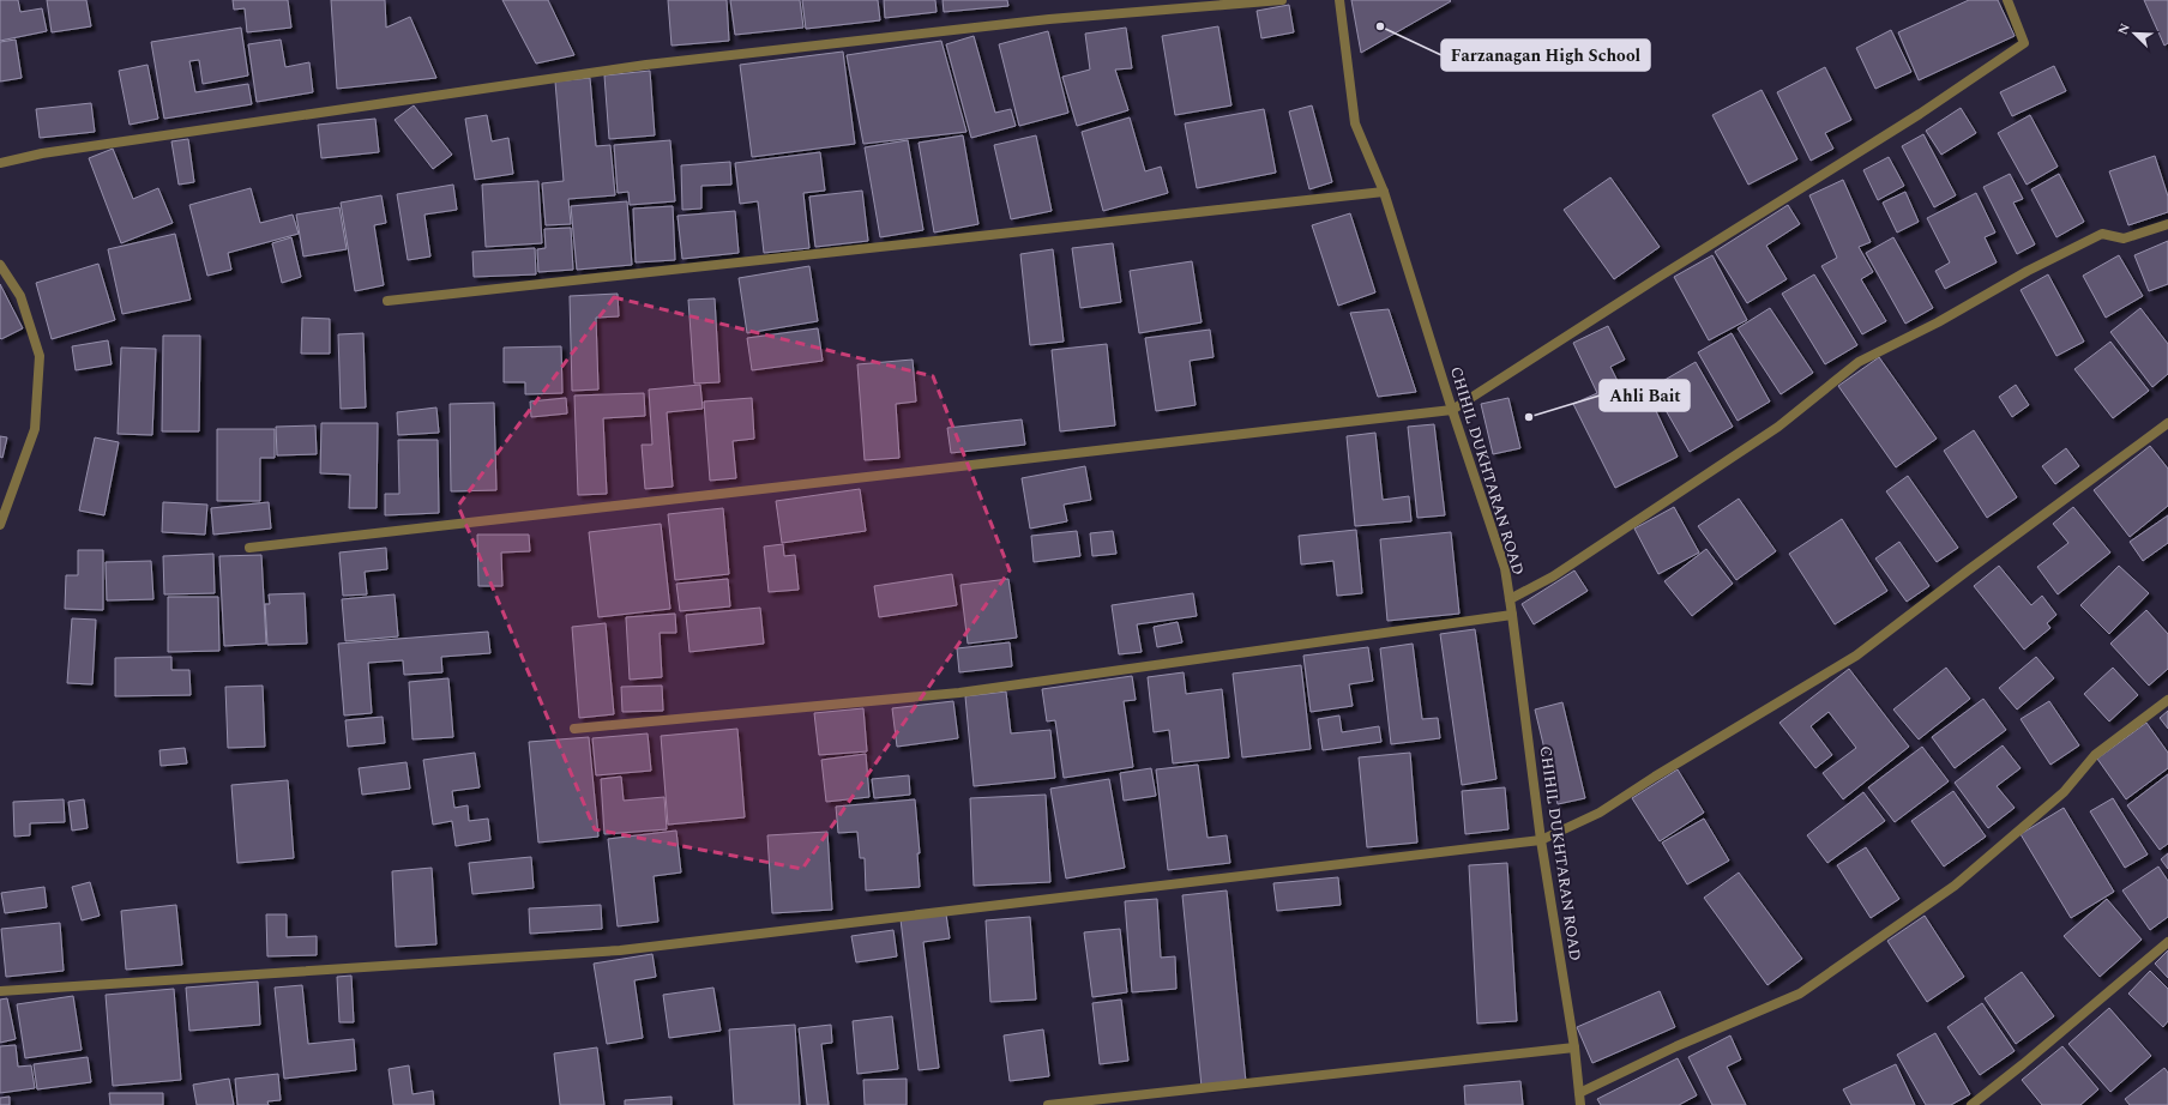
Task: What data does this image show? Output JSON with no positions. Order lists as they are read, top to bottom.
{
  "streets": {
    "street": ["CHIHIL DUKHTARAN ROAD"]
  },
  "places": ["Farzanagan High School", "Ahli Bait"],
  "north": "top left"
}
